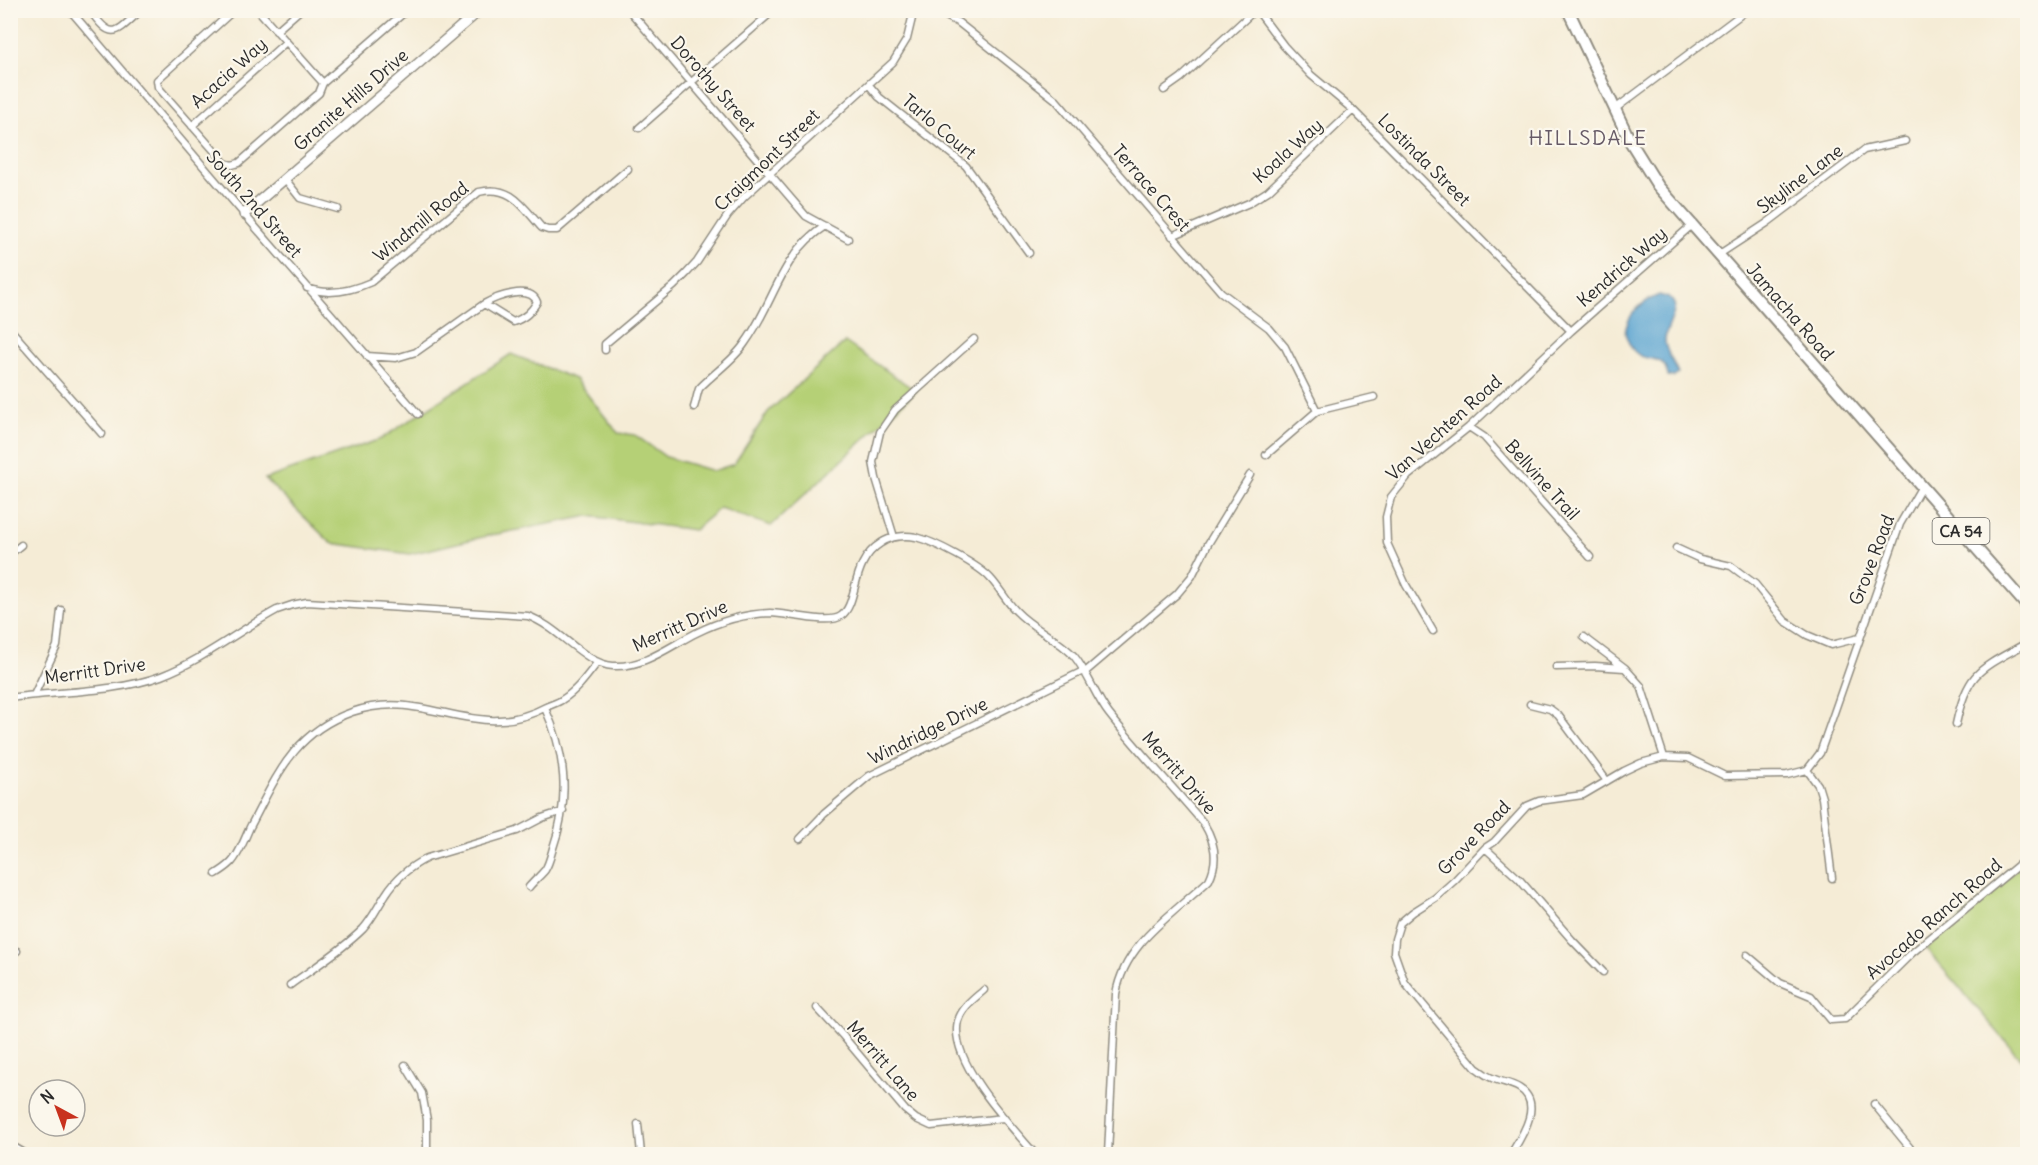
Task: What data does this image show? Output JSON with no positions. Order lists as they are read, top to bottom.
{
  "streets": {
    "main road": ["Jamacha Road", "CA 54"],
    "street": [
      "Acacia Way",
      "Dorothy Street",
      "Granite Hills Drive",
      "Tarlo Court",
      "Koala Way",
      "Craigmont Street",
      "Lostinda Street",
      "Skyline Lane",
      "Terrace Crest",
      "South 2nd Street",
      "Windmill Road",
      "Kendrick Way",
      "Van Vechten Road",
      "Bellvine Trail",
      "Grove Road",
      "Merritt Drive",
      "Windridge Drive",
      "Avocado Ranch Road",
      "Merritt Lane"
    ]
  },
  "crossings": [
    ["Dorothy Street", "Craigmont Street"],
    ["Granite Hills Drive", "South 2nd Street"],
    ["Tarlo Court", "Craigmont Street"],
    ["Koala Way", "Lostinda Street"],
    ["Koala Way", "Terrace Crest"],
    ["Lostinda Street", "Kendrick Way"],
    ["Lostinda Street", "Van Vechten Road"],
    ["Skyline Lane", "Jamacha Road"],
    ["South 2nd Street", "Windmill Road"],
    ["Kendrick Way", "Jamacha Road"],
    ["Kendrick Way", "Van Vechten Road"],
    ["Jamacha Road", "Grove Road"],
    ["Van Vechten Road", "Bellvine Trail"],
    ["Merritt Drive", "Windridge Drive"]
  ],
  "districts": ["HILLSDALE"],
  "north": "top left"
}
